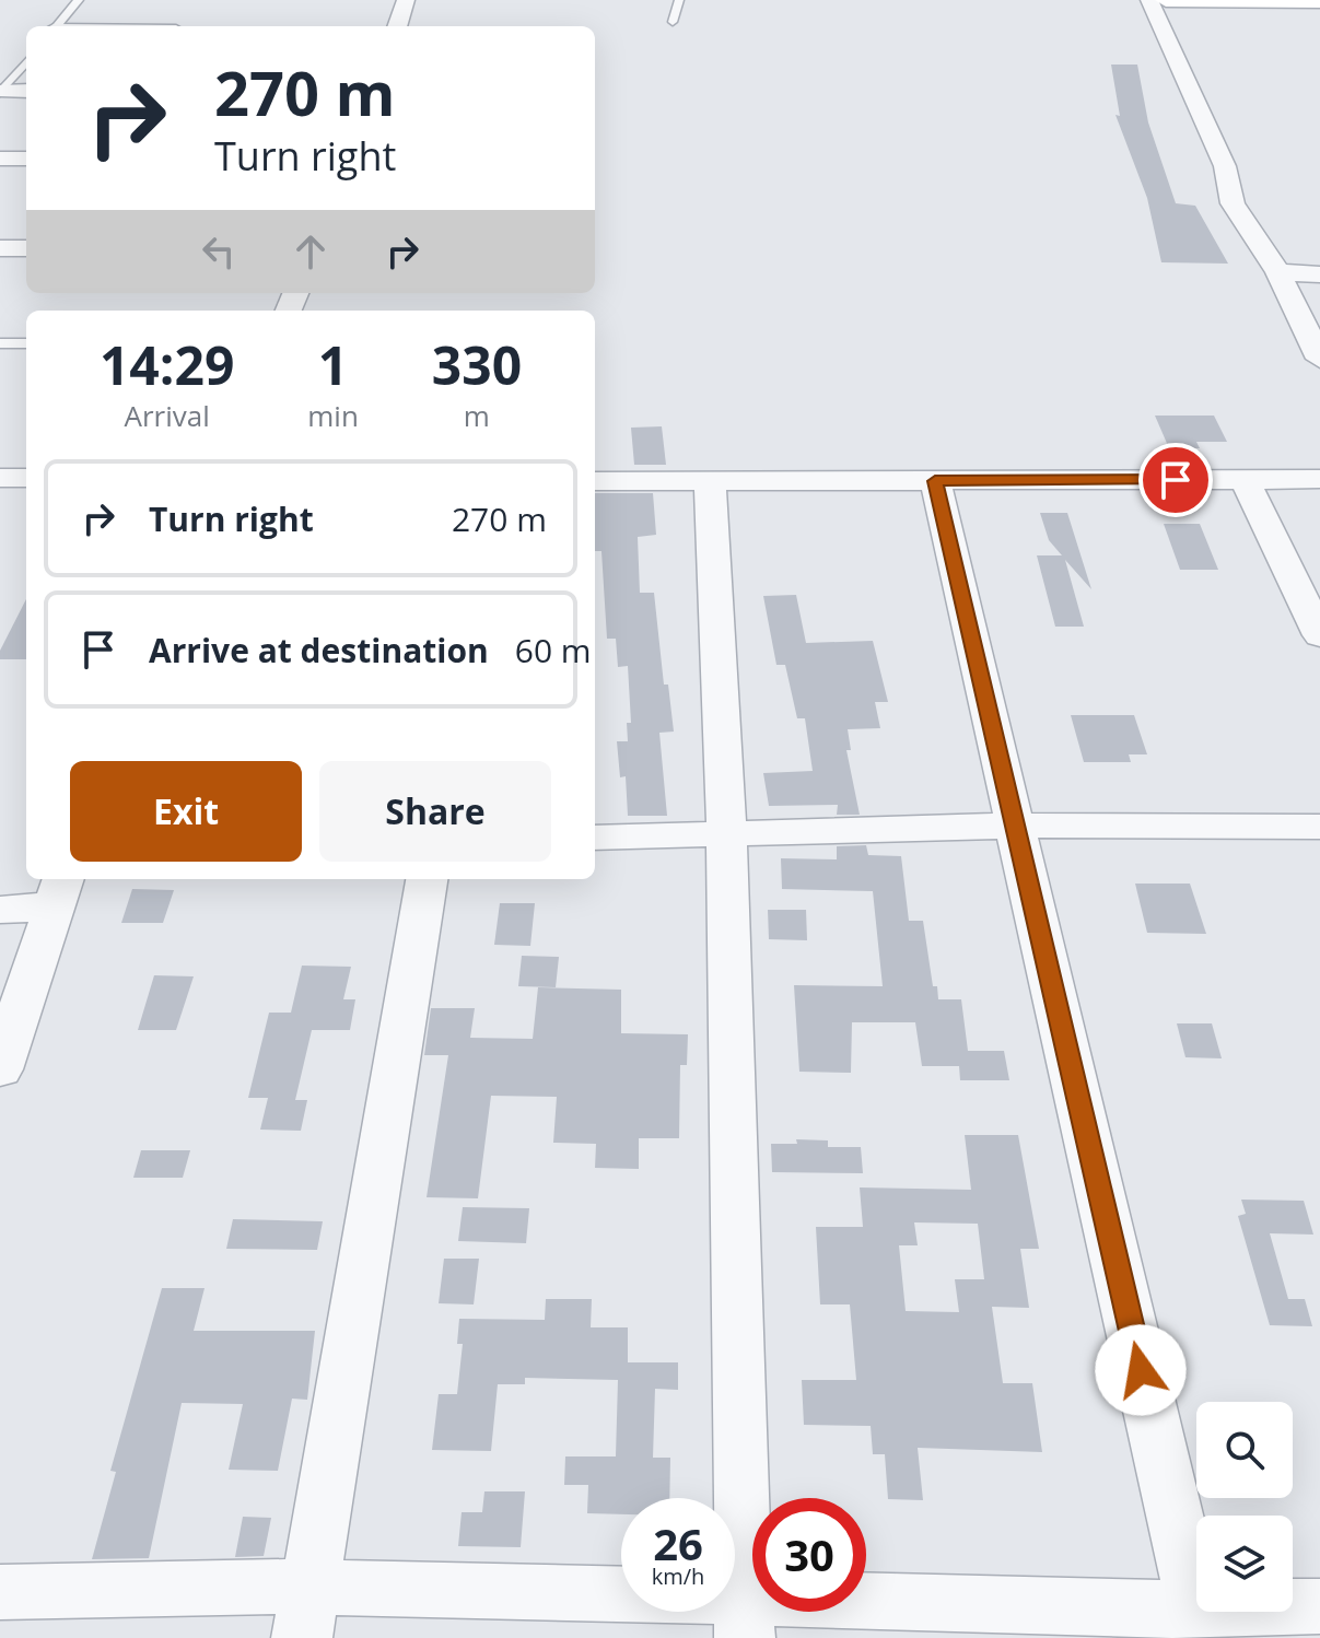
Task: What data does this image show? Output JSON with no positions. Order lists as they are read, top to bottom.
{
  "page": {
    "turn": ["270 m", "Turn right"],
    "eta": [
      "14:29",
      "Arrival",
      "1",
      "min",
      "330",
      "m"
    ],
    "list": [
      {
        "name": "Turn right",
        "value": "270 m"
      },
      {
        "name": "Arrive at destination",
        "value": "60 m"
      }
    ],
    "buttons": ["Exit", "Share"],
    "speed": "26 km/h",
    "limit": "30"
  }
}
